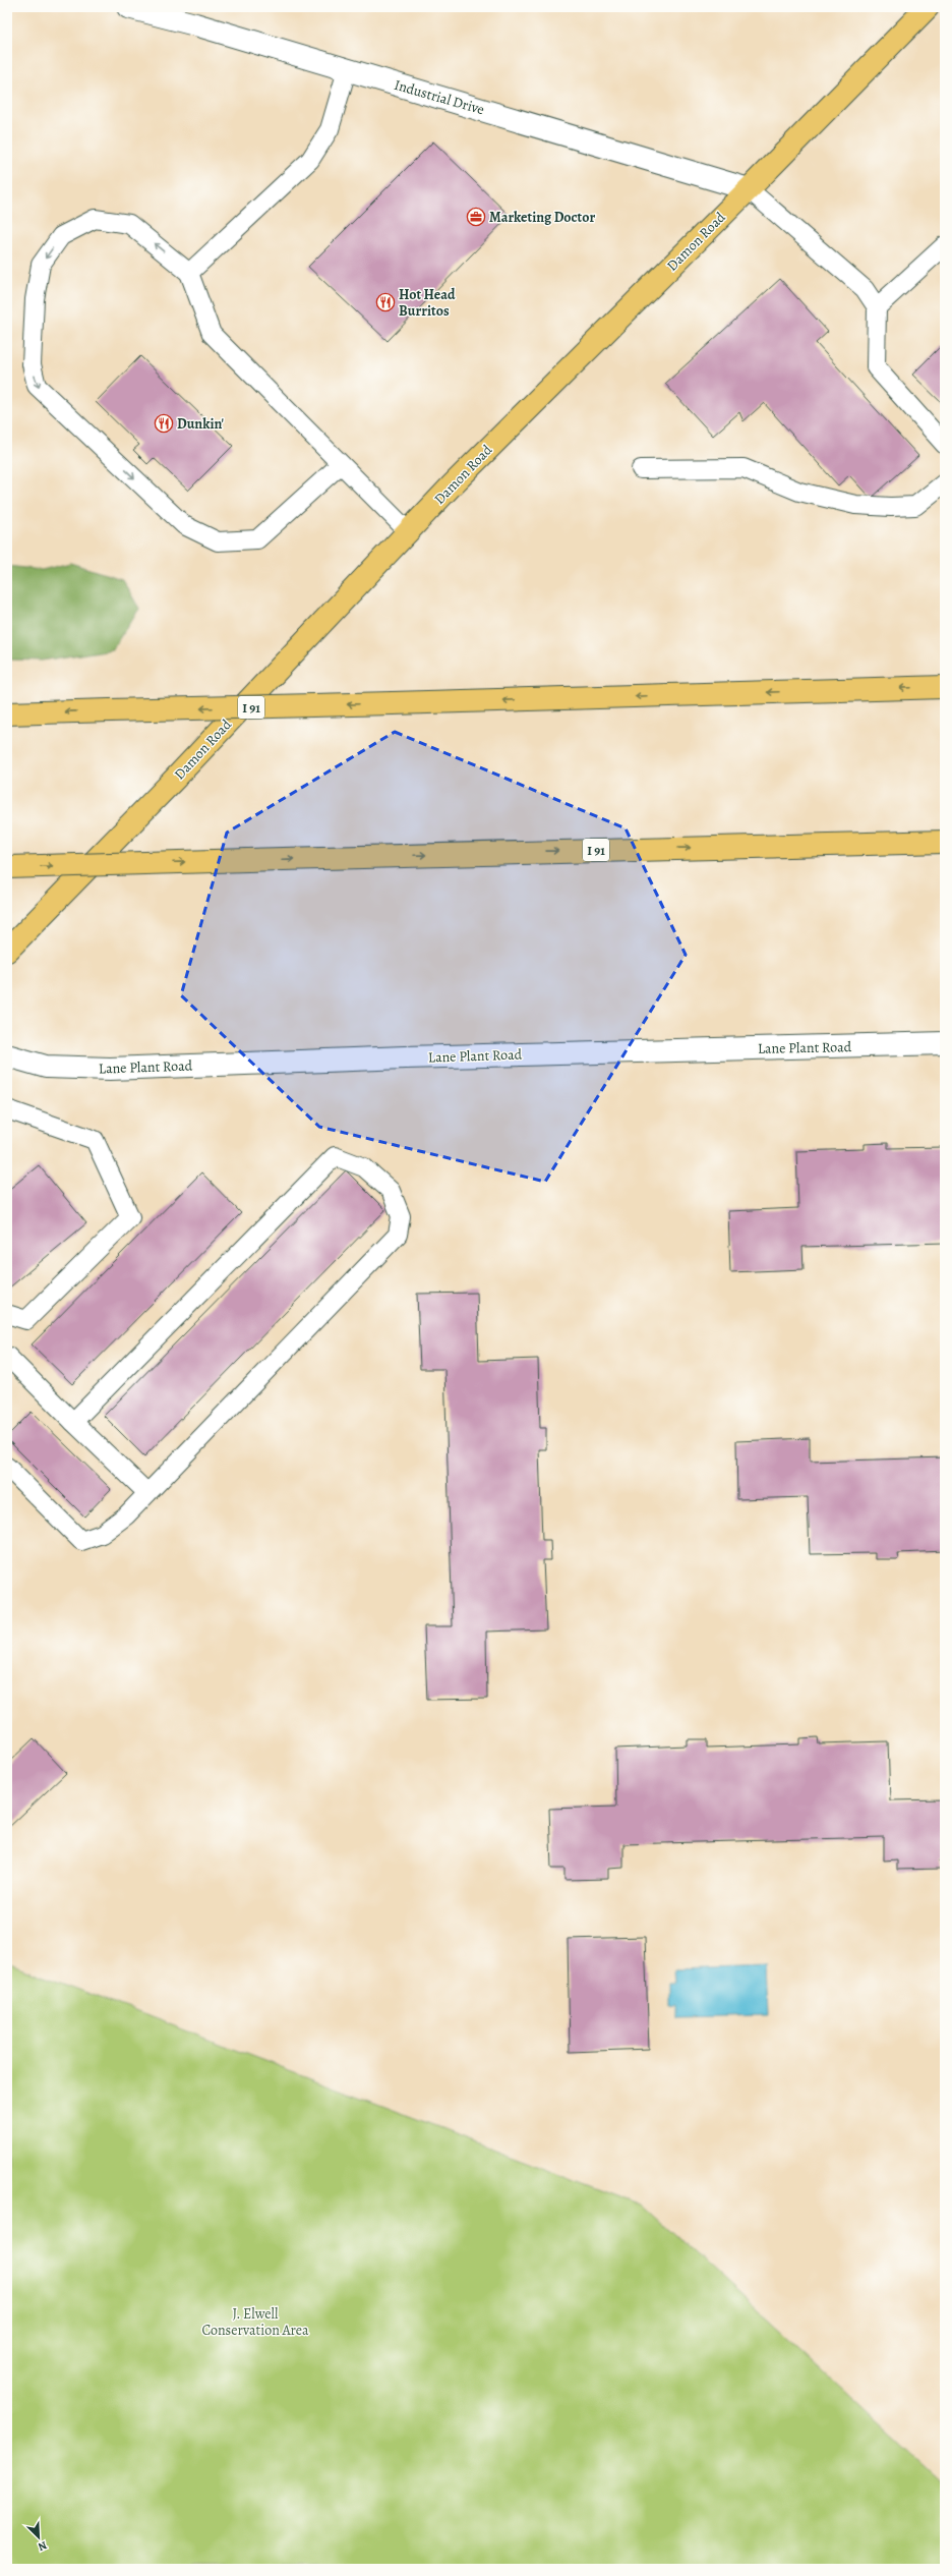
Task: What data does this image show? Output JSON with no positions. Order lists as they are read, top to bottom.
{
  "streets": {
    "main road": ["Damon Road", "I 91"],
    "street": ["Industrial Drive", "Lane Plant Road"]
  },
  "crossings": [
    ["Industrial Drive", "Damon Road"]
  ],
  "parks": ["J. Elwell Conservation Area"],
  "places": {
    "office": ["Marketing Doctor"],
    "restaurant": ["Hot Head Burritos", "Dunkin'"]
  },
  "north": "bottom right"
}
